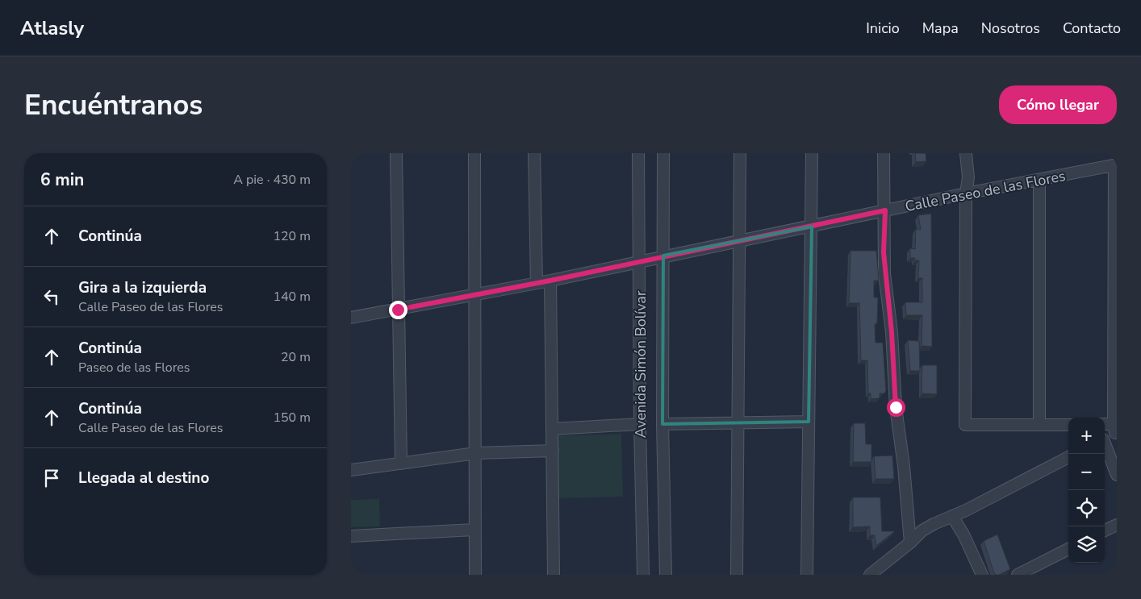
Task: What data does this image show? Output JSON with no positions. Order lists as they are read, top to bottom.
{
  "streets": {
    "street": ["Calle Paseo de las Flores", "Avenida Simón Bolívar"]
  },
  "crossings": [
    ["Calle Paseo de las Flores", "Avenida Simón Bolívar"]
  ],
  "page": {
    "header": "Atlasly",
    "nav": [
      "Inicio",
      "Mapa",
      "Nosotros",
      "Contacto"
    ],
    "buttons": "Cómo llegar",
    "title": "Encuéntranos",
    "heading": ["6 min", "A pie · 430 m"],
    "list": [
      ["Continúa", "120 m"],
      ["Gira a la izquierda", "Calle Paseo de las Flores", "140 m"],
      ["Continúa", "Paseo de las Flores", "20 m"],
      ["Continúa", "Calle Paseo de las Flores", "150 m"],
      "Llegada al destino"
    ],
    "map_buttons": ["+", "−"]
  }
}
